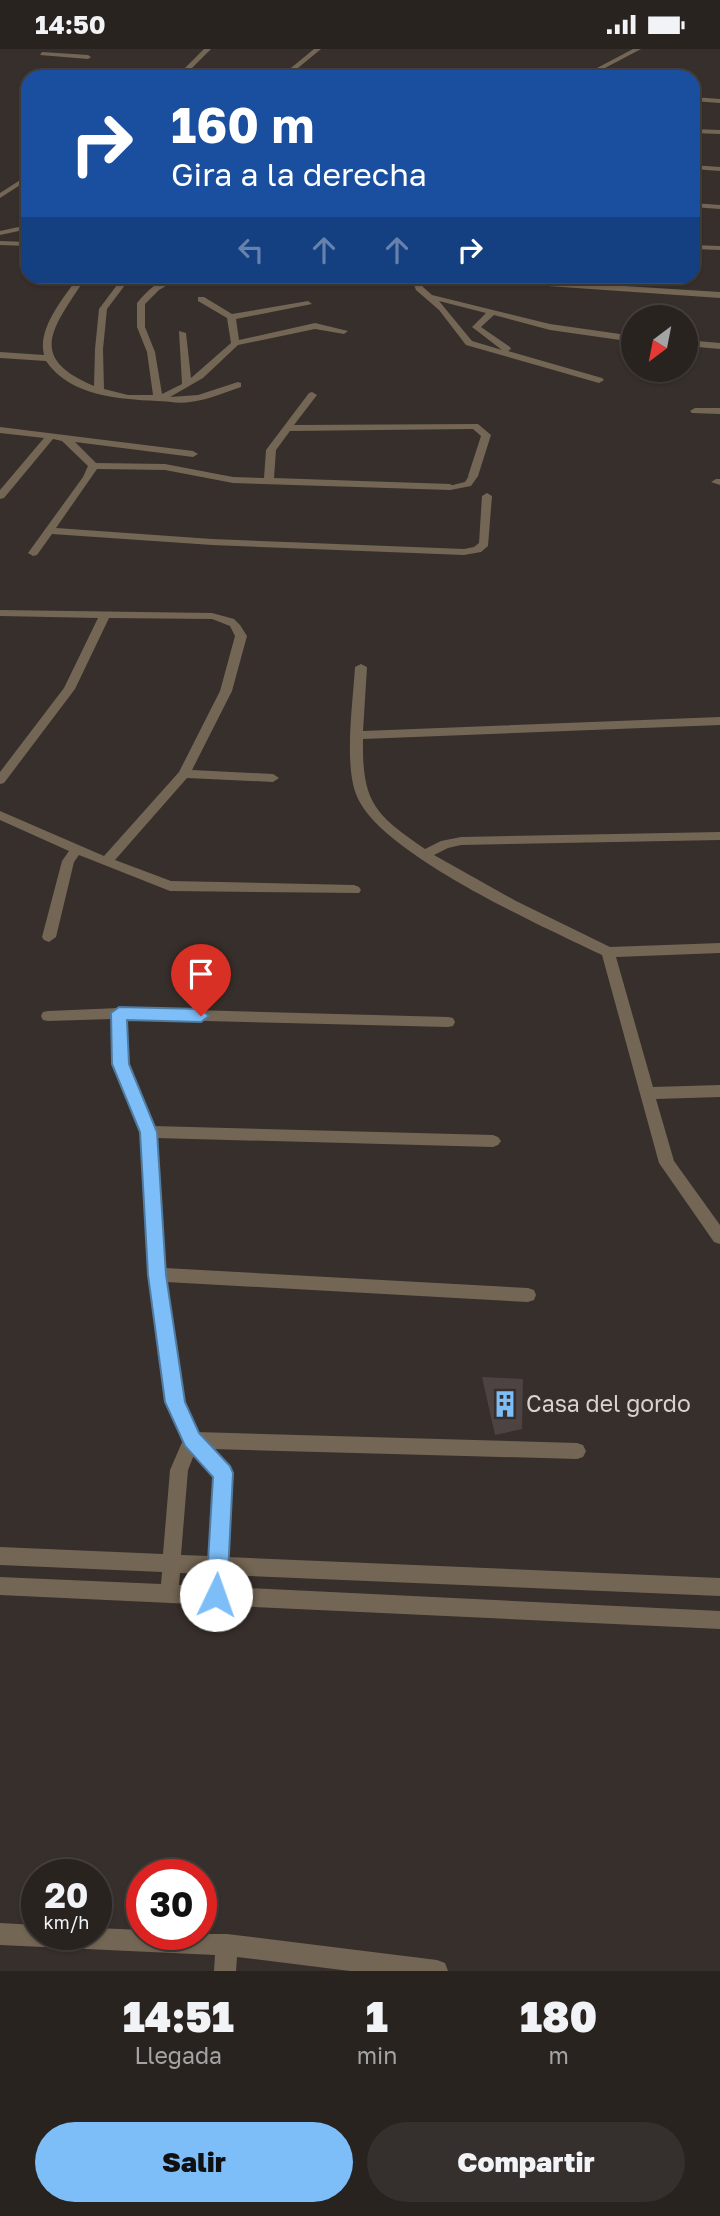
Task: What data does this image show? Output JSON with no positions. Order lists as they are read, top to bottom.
{
  "places": {
    "building": ["Casa del gordo"]
  },
  "north": "bottom left",
  "page": {
    "status": "14:50",
    "turn": ["160 m", "Gira a la derecha"],
    "speed": "20 km/h",
    "limit": "30",
    "eta": [
      "14:51",
      "Llegada",
      "1",
      "min",
      "180",
      "m"
    ],
    "buttons": ["Salir", "Compartir"]
  }
}
